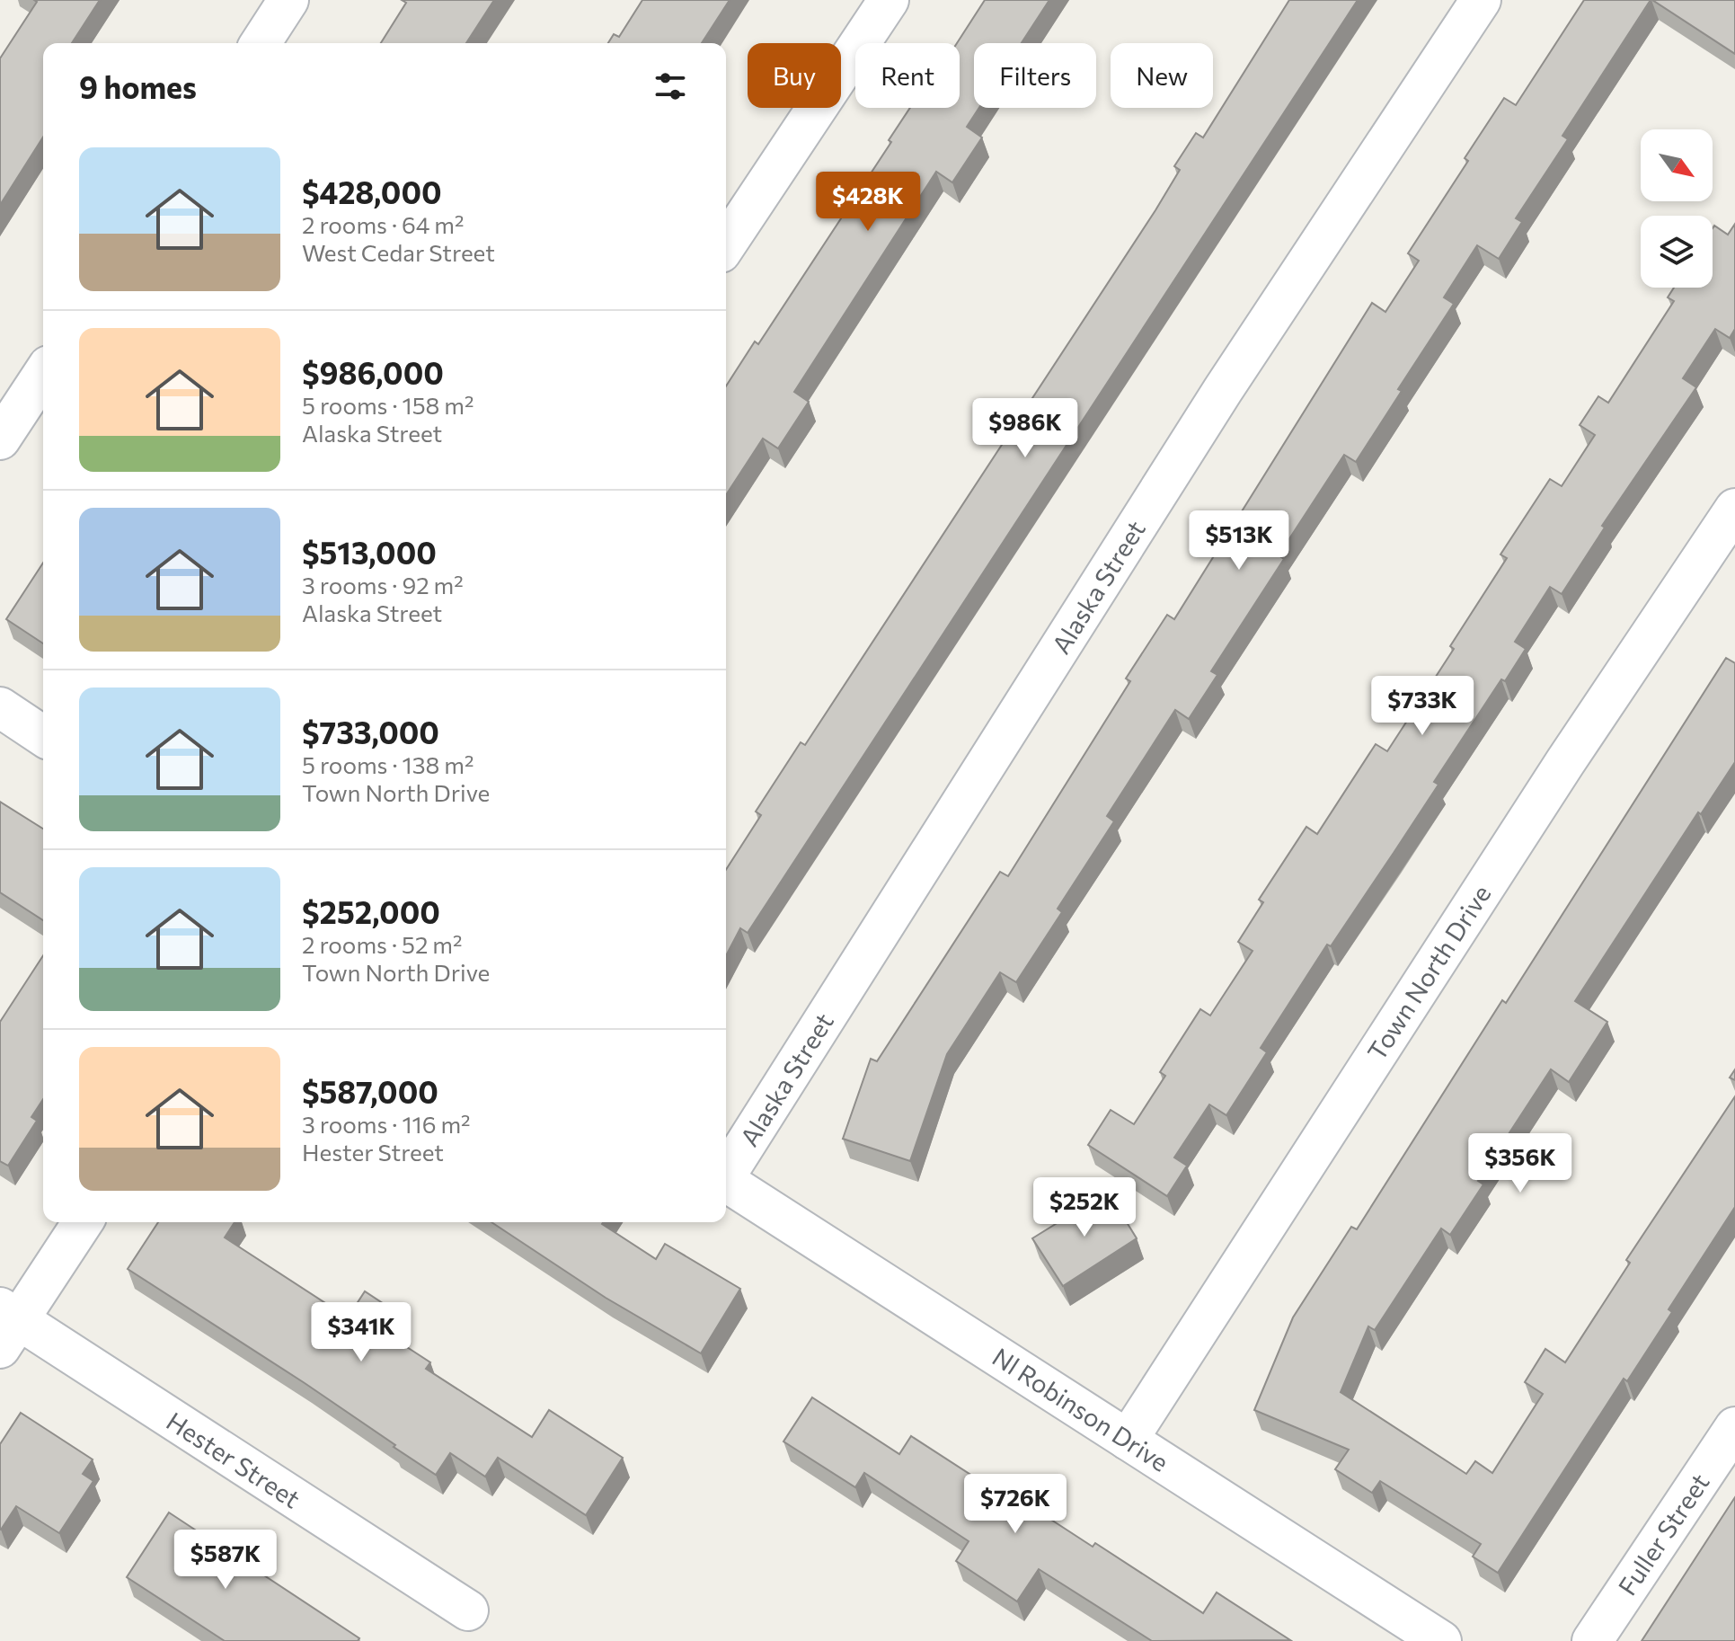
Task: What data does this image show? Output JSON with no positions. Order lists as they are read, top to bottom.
{
  "streets": {
    "street": [
      "Alaska Street",
      "Town North Drive",
      "Nl Robinson Drive",
      "Hester Street",
      "Fuller Street"
    ]
  },
  "crossings": [
    ["Town North Drive", "Nl Robinson Drive"]
  ],
  "north": "bottom right",
  "page": {
    "chip": [
      "Buy",
      "Rent",
      "Filters",
      "New"
    ],
    "heading": "9 homes",
    "list": [
      {
        "name": "$428,000",
        "note": "2 rooms · 64 m² · West Cedar Street"
      },
      {
        "name": "$986,000",
        "note": "5 rooms · 158 m² · Alaska Street"
      },
      {
        "name": "$513,000",
        "note": "3 rooms · 92 m² · Alaska Street"
      },
      {
        "name": "$733,000",
        "note": "5 rooms · 138 m² · Town North Drive"
      },
      {
        "name": "$252,000",
        "note": "2 rooms · 52 m² · Town North Drive"
      },
      {
        "name": "$587,000",
        "note": "3 rooms · 116 m² · Hester Street"
      }
    ],
    "price": [
      "$428K",
      "$986K",
      "$513K",
      "$733K",
      "$356K",
      "$252K",
      "$341K",
      "$726K",
      "$587K"
    ]
  }
}
